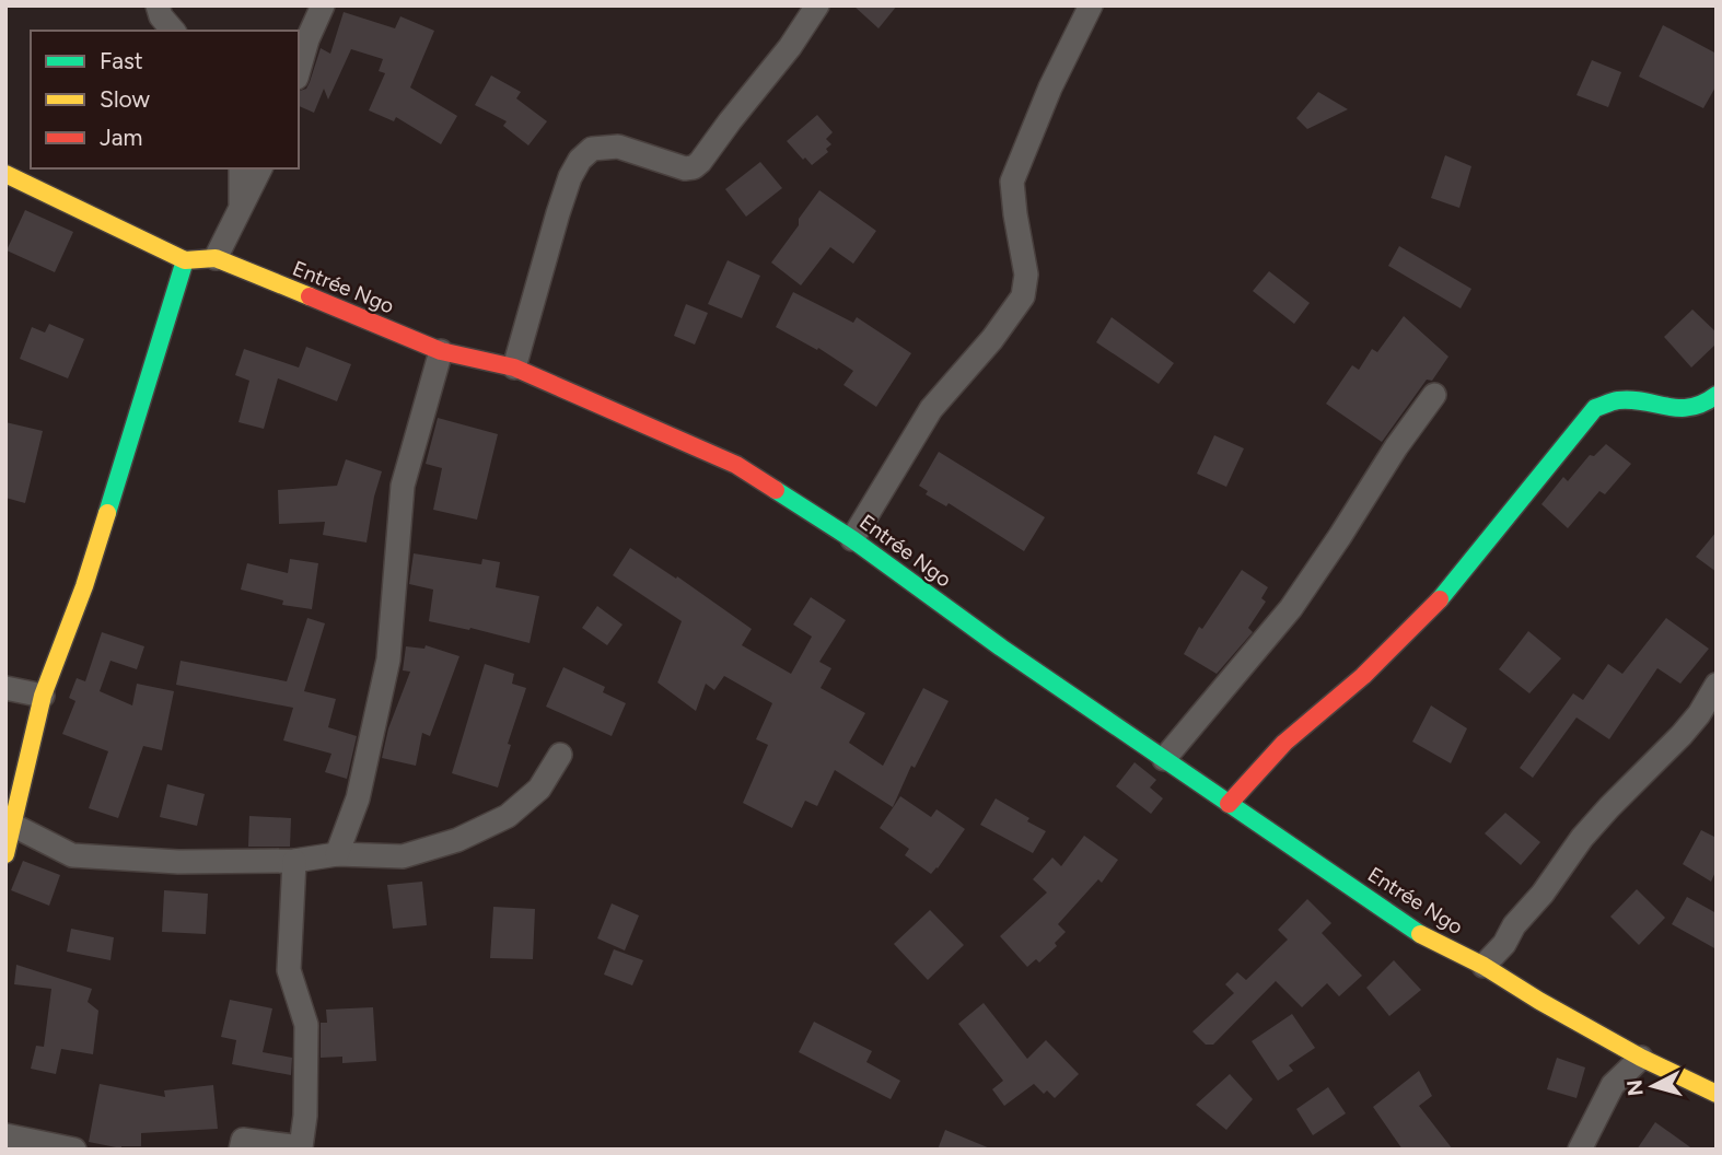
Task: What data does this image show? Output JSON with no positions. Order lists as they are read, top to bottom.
{
  "streets": {
    "street": ["Entrée Ngo"]
  },
  "legend": ["Fast", "Slow", "Jam"],
  "north": "left"
}
